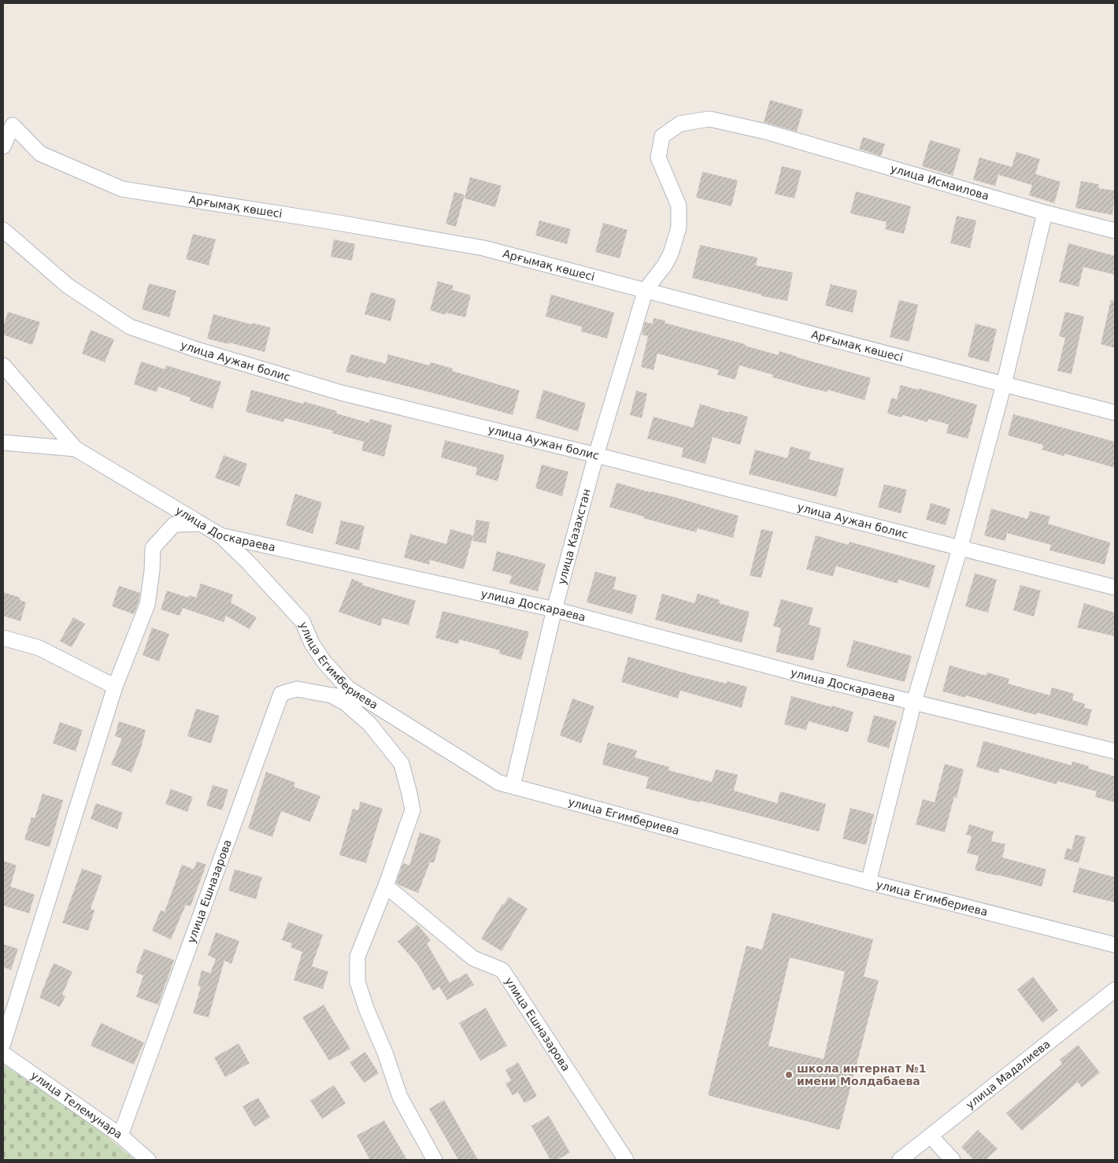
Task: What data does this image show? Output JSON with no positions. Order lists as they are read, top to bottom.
{
  "streets": {
    "street": [
      "улица Исмаилова",
      "Арғымақ көшесі",
      "улица Аужан болис",
      "улица Доскараева",
      "улица Казахстан",
      "улица Егимбериева",
      "улица Ешназарова",
      "улица Мадалиева",
      "улица Телемунара"
    ]
  },
  "crossings": [
    ["улица Исмаилова", "Арғымақ көшесі"],
    ["улица Исмаилова", "улица Казахстан"],
    ["Арғымақ көшесі", "улица Казахстан"],
    ["улица Аужан болис", "улица Казахстан"],
    ["улица Доскараева", "улица Казахстан"],
    ["улица Доскараева", "улица Егимбериева"],
    ["улица Казахстан", "улица Егимбериева"],
    ["улица Егимбериева", "улица Ешназарова"],
    ["улица Ешназарова", "улица Телемунара"]
  ],
  "places": ["школа интернат №1 имени Молдабаева"]
}
